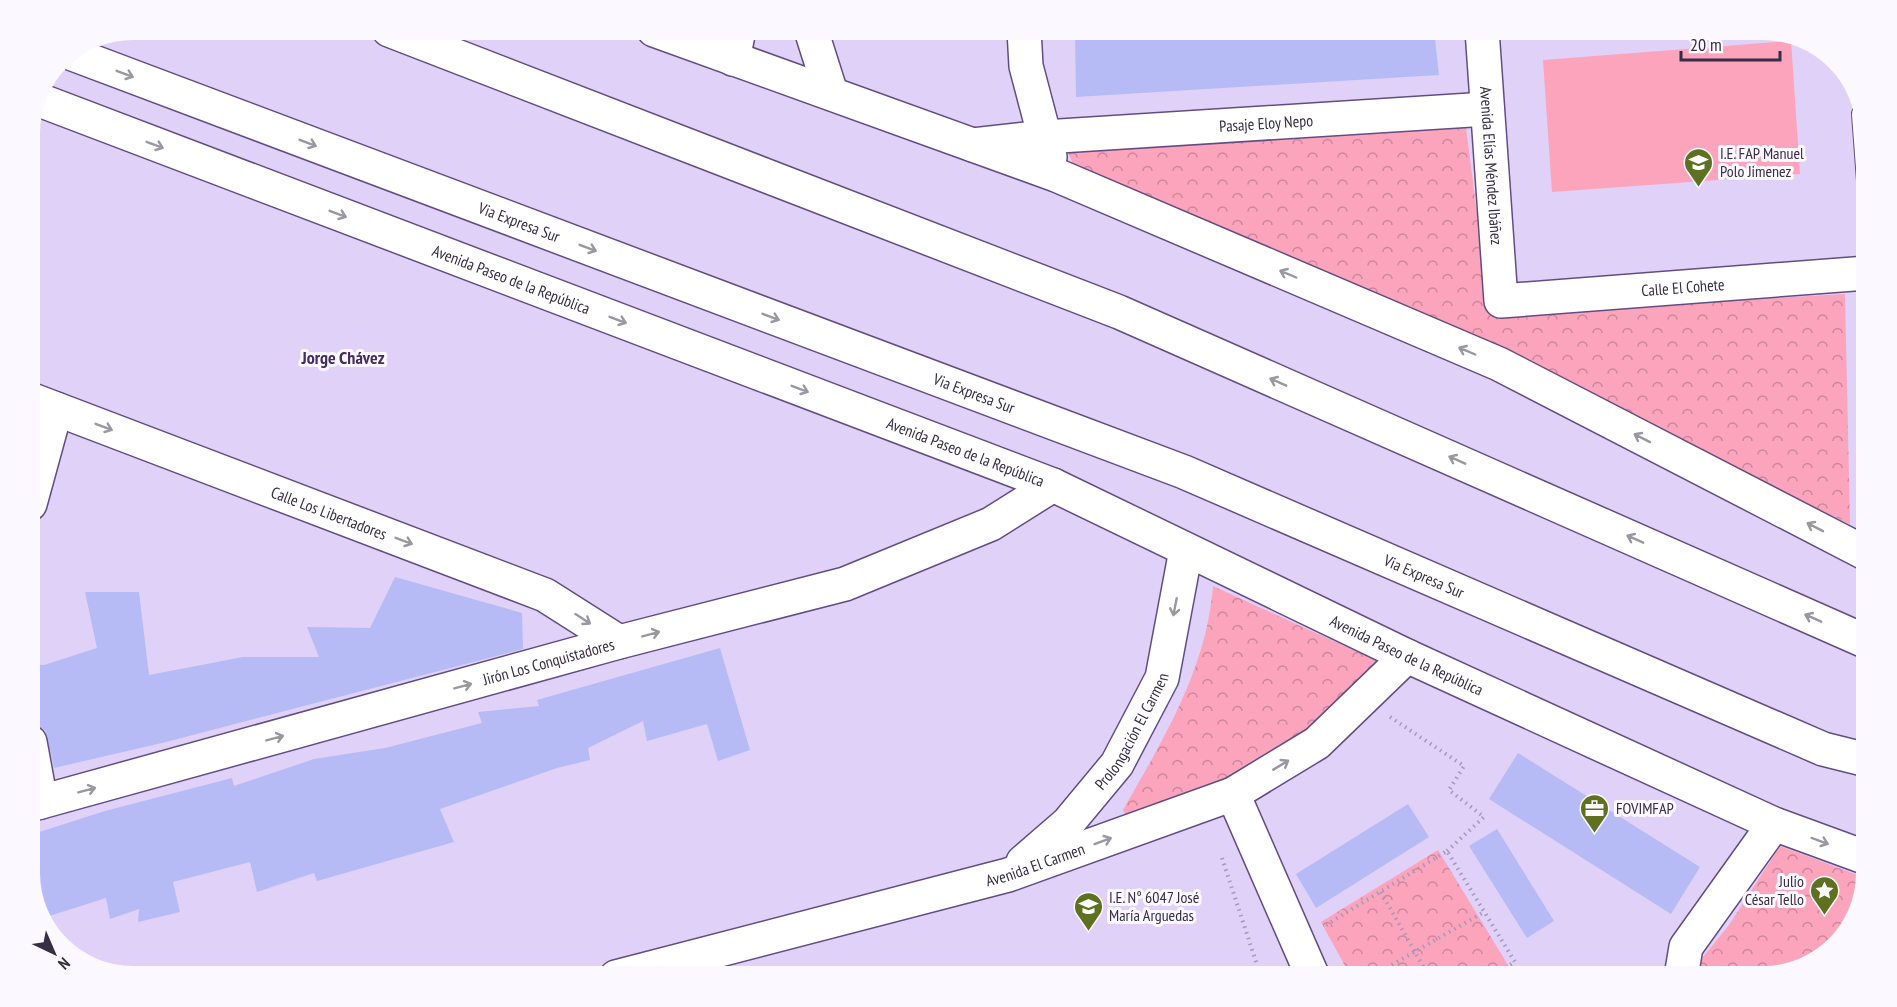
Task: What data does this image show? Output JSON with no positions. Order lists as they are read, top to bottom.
{
  "streets": {
    "main road": [
      "Pasaje Eloy Nepo",
      "Avenida Elías Méndez Ibáñez",
      "Via Expresa Sur",
      "Avenida Paseo de la República",
      "Calle El Cohete",
      "Calle Los Libertadores",
      "Jirón Los Conquistadores",
      "Prolongación El Carmen",
      "Avenida El Carmen"
    ]
  },
  "crossings": [
    ["Pasaje Eloy Nepo", "Avenida Elías Méndez Ibáñez"],
    ["Avenida Elías Méndez Ibáñez", "Calle El Cohete"],
    ["Avenida Paseo de la República", "Jirón Los Conquistadores"],
    ["Avenida Paseo de la República", "Prolongación El Carmen"],
    ["Avenida Paseo de la República", "Avenida El Carmen"],
    ["Calle Los Libertadores", "Jirón Los Conquistadores"],
    ["Prolongación El Carmen", "Avenida El Carmen"]
  ],
  "one_way": [
    "Calle Los Libertadores",
    "Jirón Los Conquistadores",
    "Prolongación El Carmen",
    "Avenida El Carmen"
  ],
  "districts": ["Jorge Chávez"],
  "places": {
    "school or university": ["I.E. FAP Manuel Polo Jimenez", "I.E. N° 6047 José María Arguedas"],
    "office": ["FOVIMFAP"],
    "place": ["Julio César Tello"]
  },
  "scale_bar": "20 m",
  "north": "bottom right"
}
